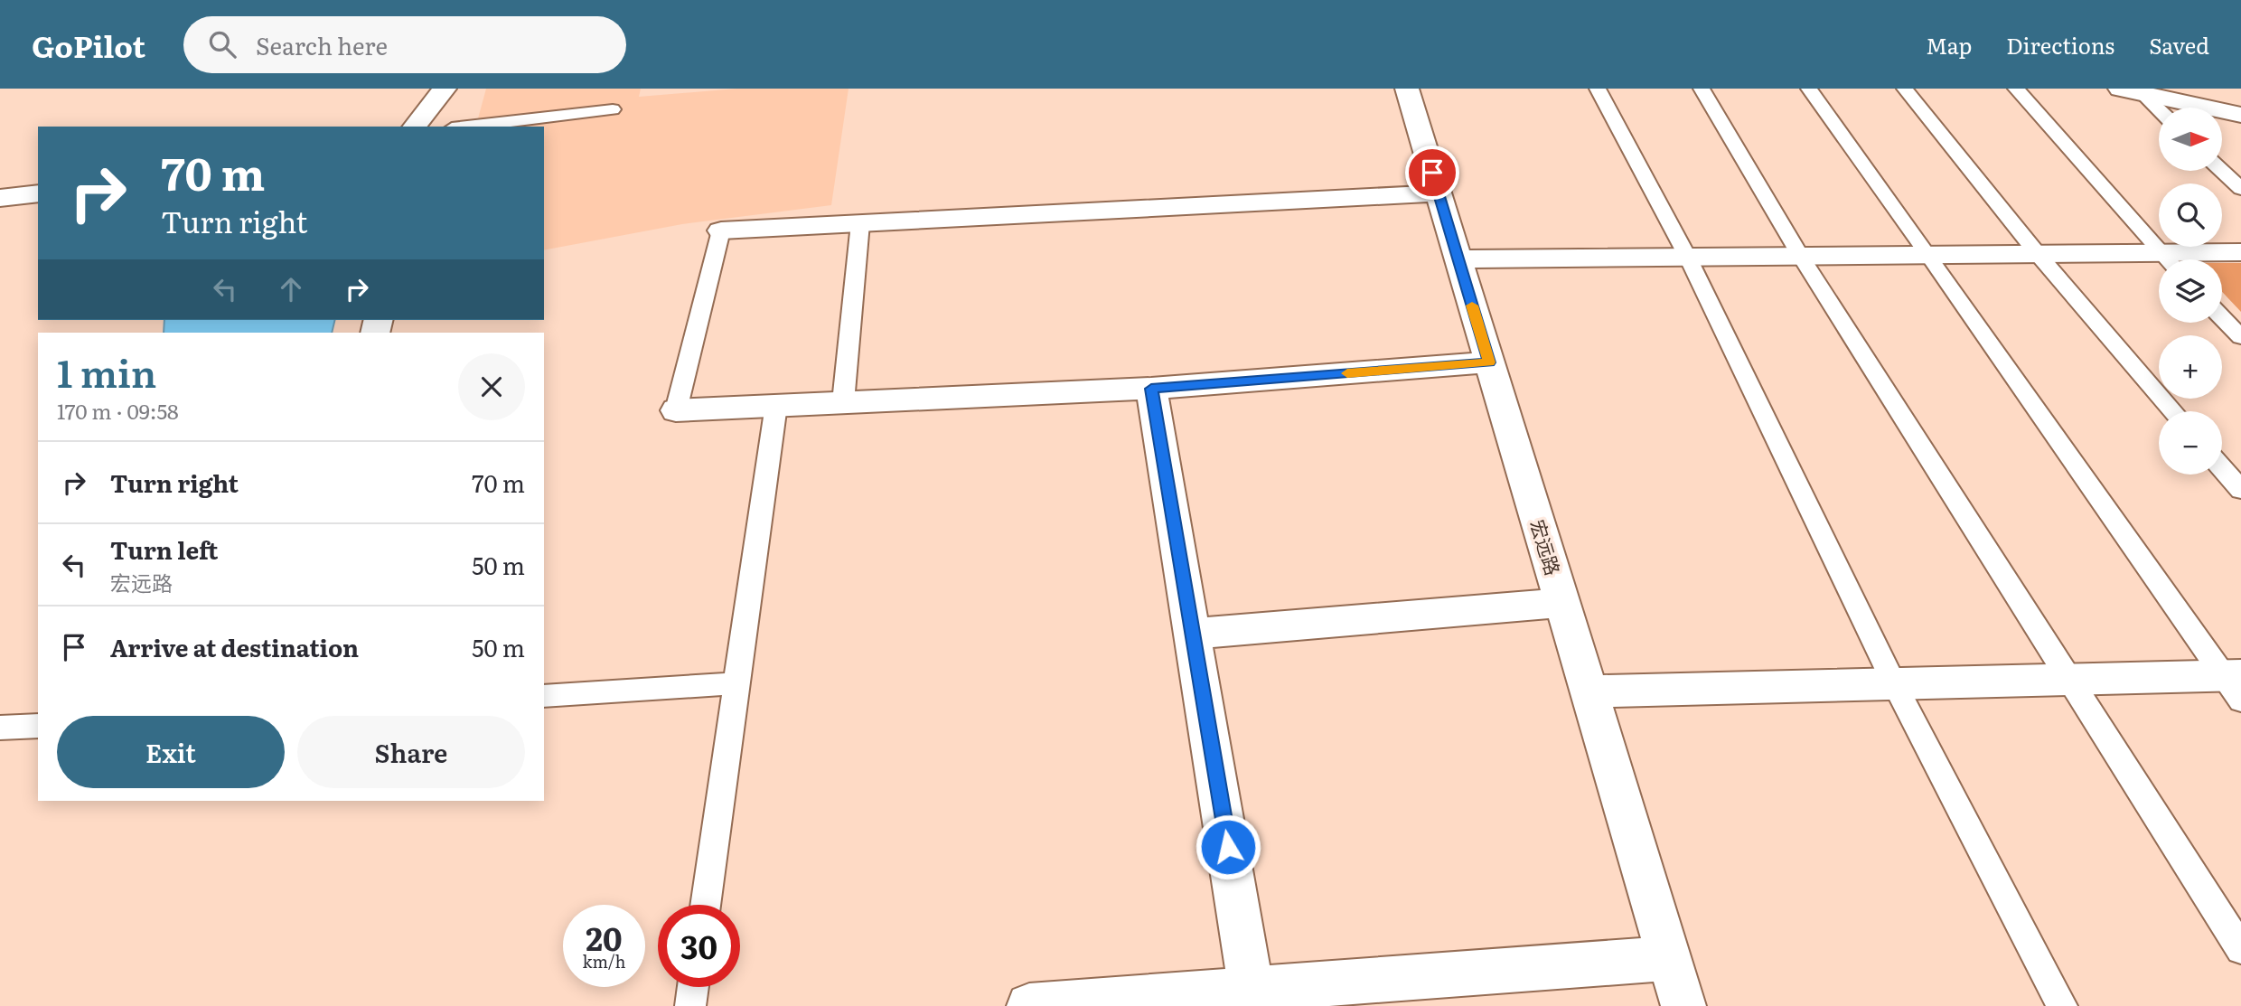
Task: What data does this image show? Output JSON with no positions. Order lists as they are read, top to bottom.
{
  "streets": {
    "street": ["宏远路"]
  },
  "north": "right",
  "page": {
    "header": "GoPilot",
    "search": "Search here",
    "nav": ["Map", "Directions", "Saved"],
    "map_buttons": ["+", "−"],
    "turn": ["70 m", "Turn right"],
    "heading": ["1 min", "170 m · 09:58"],
    "list": [
      {
        "name": "Turn right",
        "value": "70 m"
      },
      {
        "name": "Turn left",
        "note": "宏远路",
        "value": "50 m"
      },
      {
        "name": "Arrive at destination",
        "value": "50 m"
      }
    ],
    "buttons": ["Exit", "Share"],
    "speed": "20 km/h",
    "limit": "30"
  }
}
